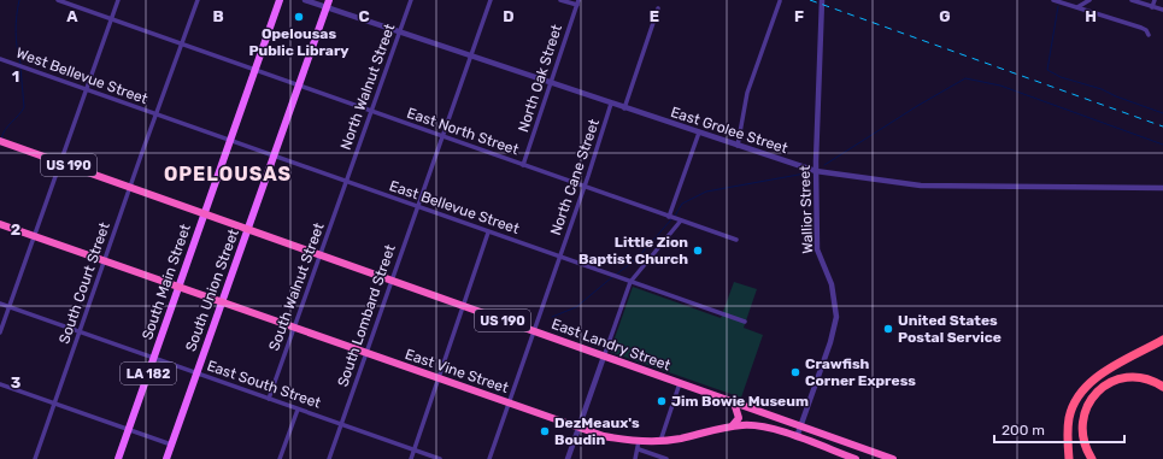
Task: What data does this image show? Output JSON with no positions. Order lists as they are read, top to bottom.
{
  "streets": {
    "highway": ["US 190", "East Landry Street", "East Vine Street"],
    "main road": ["South Main Street", "South Union Street", "LA 182"],
    "street": [
      "West Bellevue Street",
      "North Oak Street",
      "North Walnut Street",
      "East Grolee Street",
      "East North Street",
      "North Cane Street",
      "East Bellevue Street",
      "Wallior Street",
      "South Court Street",
      "South Walnut Street",
      "South Lombard Street",
      "East South Street"
    ]
  },
  "crossings": [
    ["West Bellevue Street", "East Bellevue Street"],
    ["West Bellevue Street", "South Court Street"],
    ["North Oak Street", "East Grolee Street"],
    ["North Oak Street", "East North Street"],
    ["North Walnut Street", "East Grolee Street"],
    ["North Walnut Street", "East North Street"],
    ["North Walnut Street", "East Bellevue Street"],
    ["North Walnut Street", "South Walnut Street"],
    ["East Grolee Street", "North Cane Street"],
    ["East Grolee Street", "Wallior Street"],
    ["East Grolee Street", "South Lombard Street"],
    ["East Grolee Street", "LA 182"],
    ["East North Street", "North Cane Street"],
    ["East North Street", "South Court Street"],
    ["East North Street", "South Lombard Street"],
    ["East North Street", "LA 182"],
    ["US 190", "South Court Street"],
    ["US 190", "East Landry Street"],
    ["North Cane Street", "East Bellevue Street"],
    ["North Cane Street", "East Landry Street"],
    ["North Cane Street", "East Vine Street"],
    ["East Bellevue Street", "South Main Street"],
    ["East Bellevue Street", "South Court Street"],
    ["East Bellevue Street", "South Walnut Street"],
    ["East Bellevue Street", "South Union Street"],
    ["East Bellevue Street", "South Lombard Street"],
    ["East Bellevue Street", "LA 182"],
    ["Wallior Street", "East Landry Street"],
    ["Wallior Street", "East Vine Street"],
    ["South Main Street", "East Landry Street"],
    ["South Main Street", "East Vine Street"],
    ["South Main Street", "LA 182"],
    ["South Main Street", "East South Street"],
    ["South Court Street", "East Landry Street"],
    ["South Court Street", "East Vine Street"],
    ["South Court Street", "East South Street"],
    ["South Walnut Street", "East Landry Street"],
    ["South Walnut Street", "East Vine Street"],
    ["South Walnut Street", "East South Street"],
    ["South Union Street", "East Landry Street"],
    ["South Union Street", "East Vine Street"],
    ["South Union Street", "LA 182"],
    ["South Union Street", "East South Street"],
    ["South Lombard Street", "East Landry Street"],
    ["South Lombard Street", "East Vine Street"],
    ["South Lombard Street", "East South Street"]
  ],
  "districts": ["OPELOUSAS"],
  "places": [
    "Opelousas Public Library",
    "Little Zion Baptist Church",
    "United States Postal Service",
    "Crawfish Corner Express",
    "Jim Bowie Museum",
    "DezMeaux's Boudin"
  ],
  "scale_bar": "200 m",
  "grid": {
    "columns": [
      "A",
      "B",
      "C",
      "D",
      "E",
      "F",
      "G",
      "H"
    ],
    "rows": ["1", "2", "3"]
  }
}
